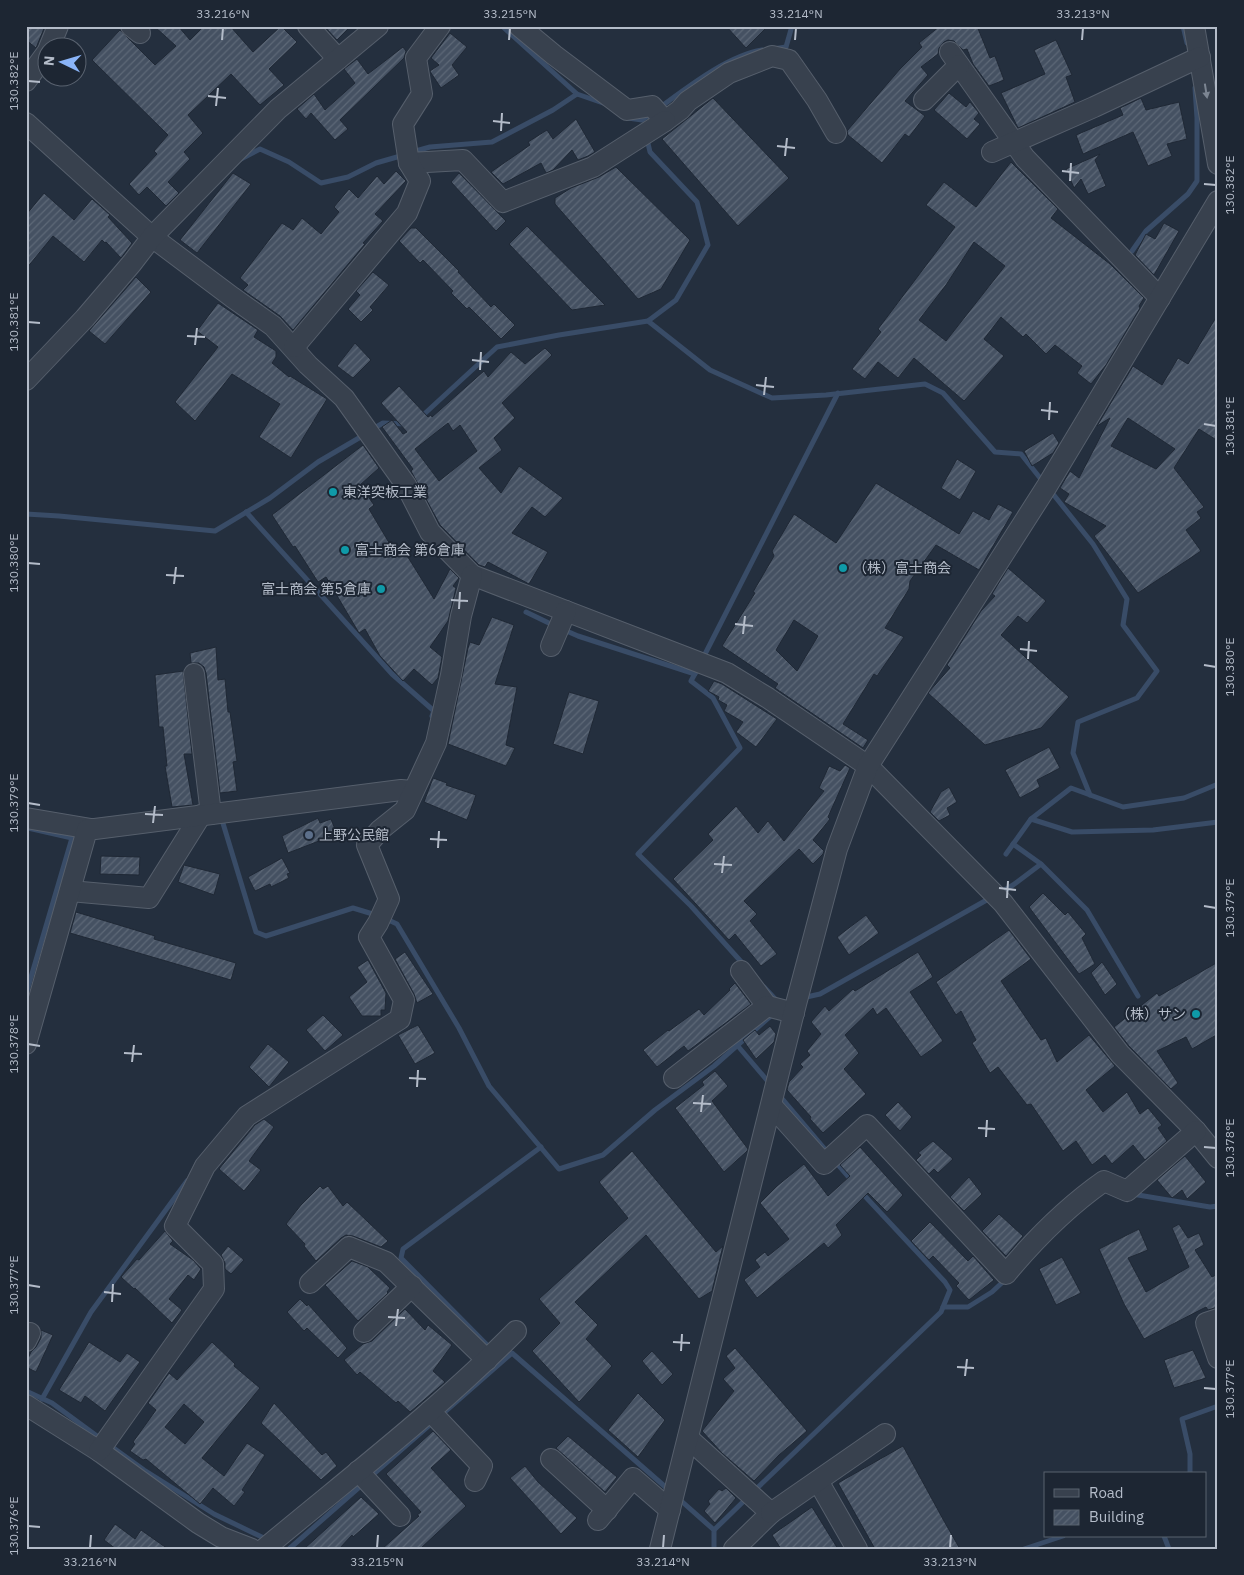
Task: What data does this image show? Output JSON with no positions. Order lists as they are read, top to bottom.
{
  "places": [
    "東洋突板工業",
    "富士商会 第6倉庫",
    "（株）富士商会",
    "富士商会 第5倉庫",
    "上野公民館",
    "（株）サン"
  ],
  "legend": ["Road", "Building"],
  "north": "left",
  "coordinates": [
    "33.216°N",
    "33.215°N",
    "33.214°N",
    "33.213°N",
    "130.382°E",
    "130.381°E",
    "130.380°E",
    "130.379°E",
    "130.378°E",
    "130.377°E",
    "130.376°E"
  ]
}
